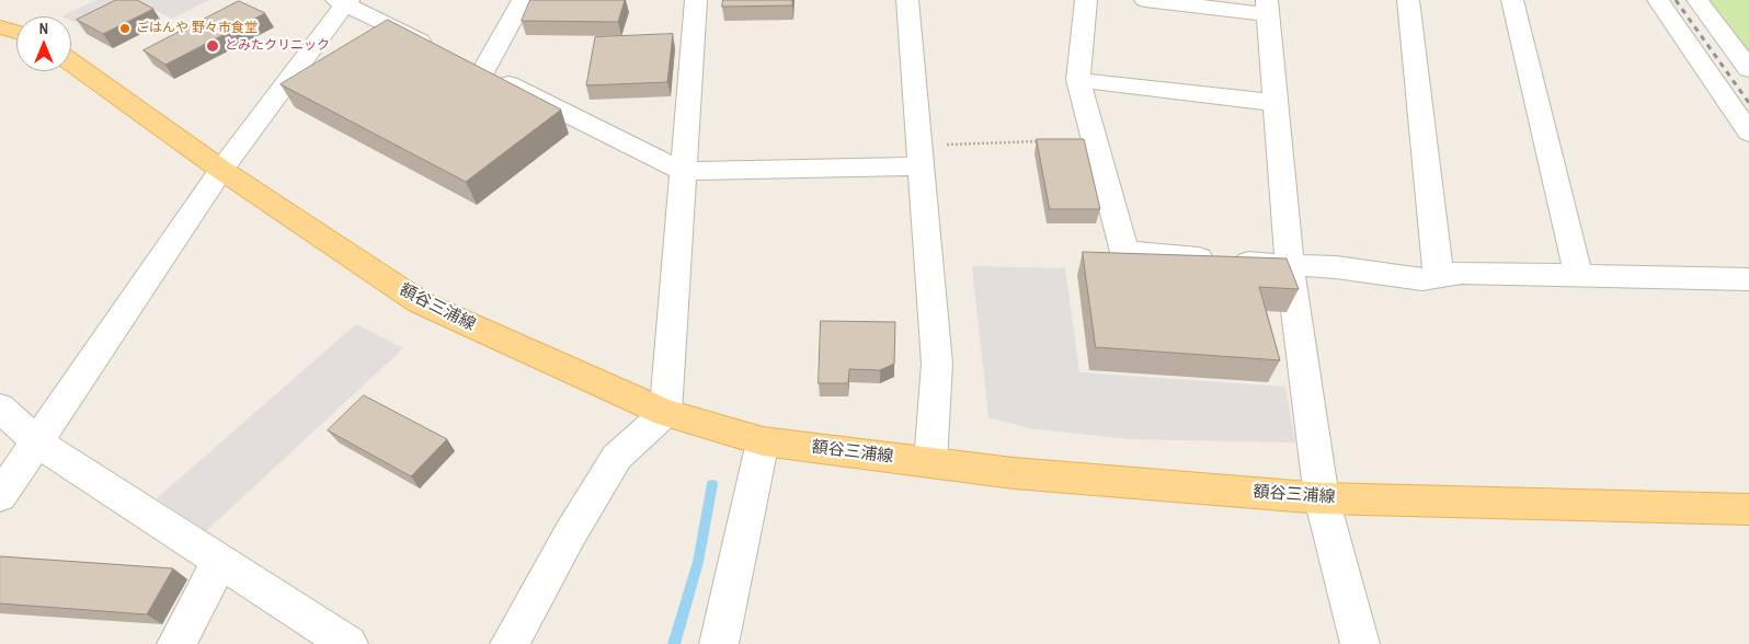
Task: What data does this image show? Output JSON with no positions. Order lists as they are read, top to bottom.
{
  "streets": {
    "main road": ["額谷三浦線"]
  },
  "places": ["ごはんや 野々市食堂", "とみたクリニック"],
  "north": "top"
}
